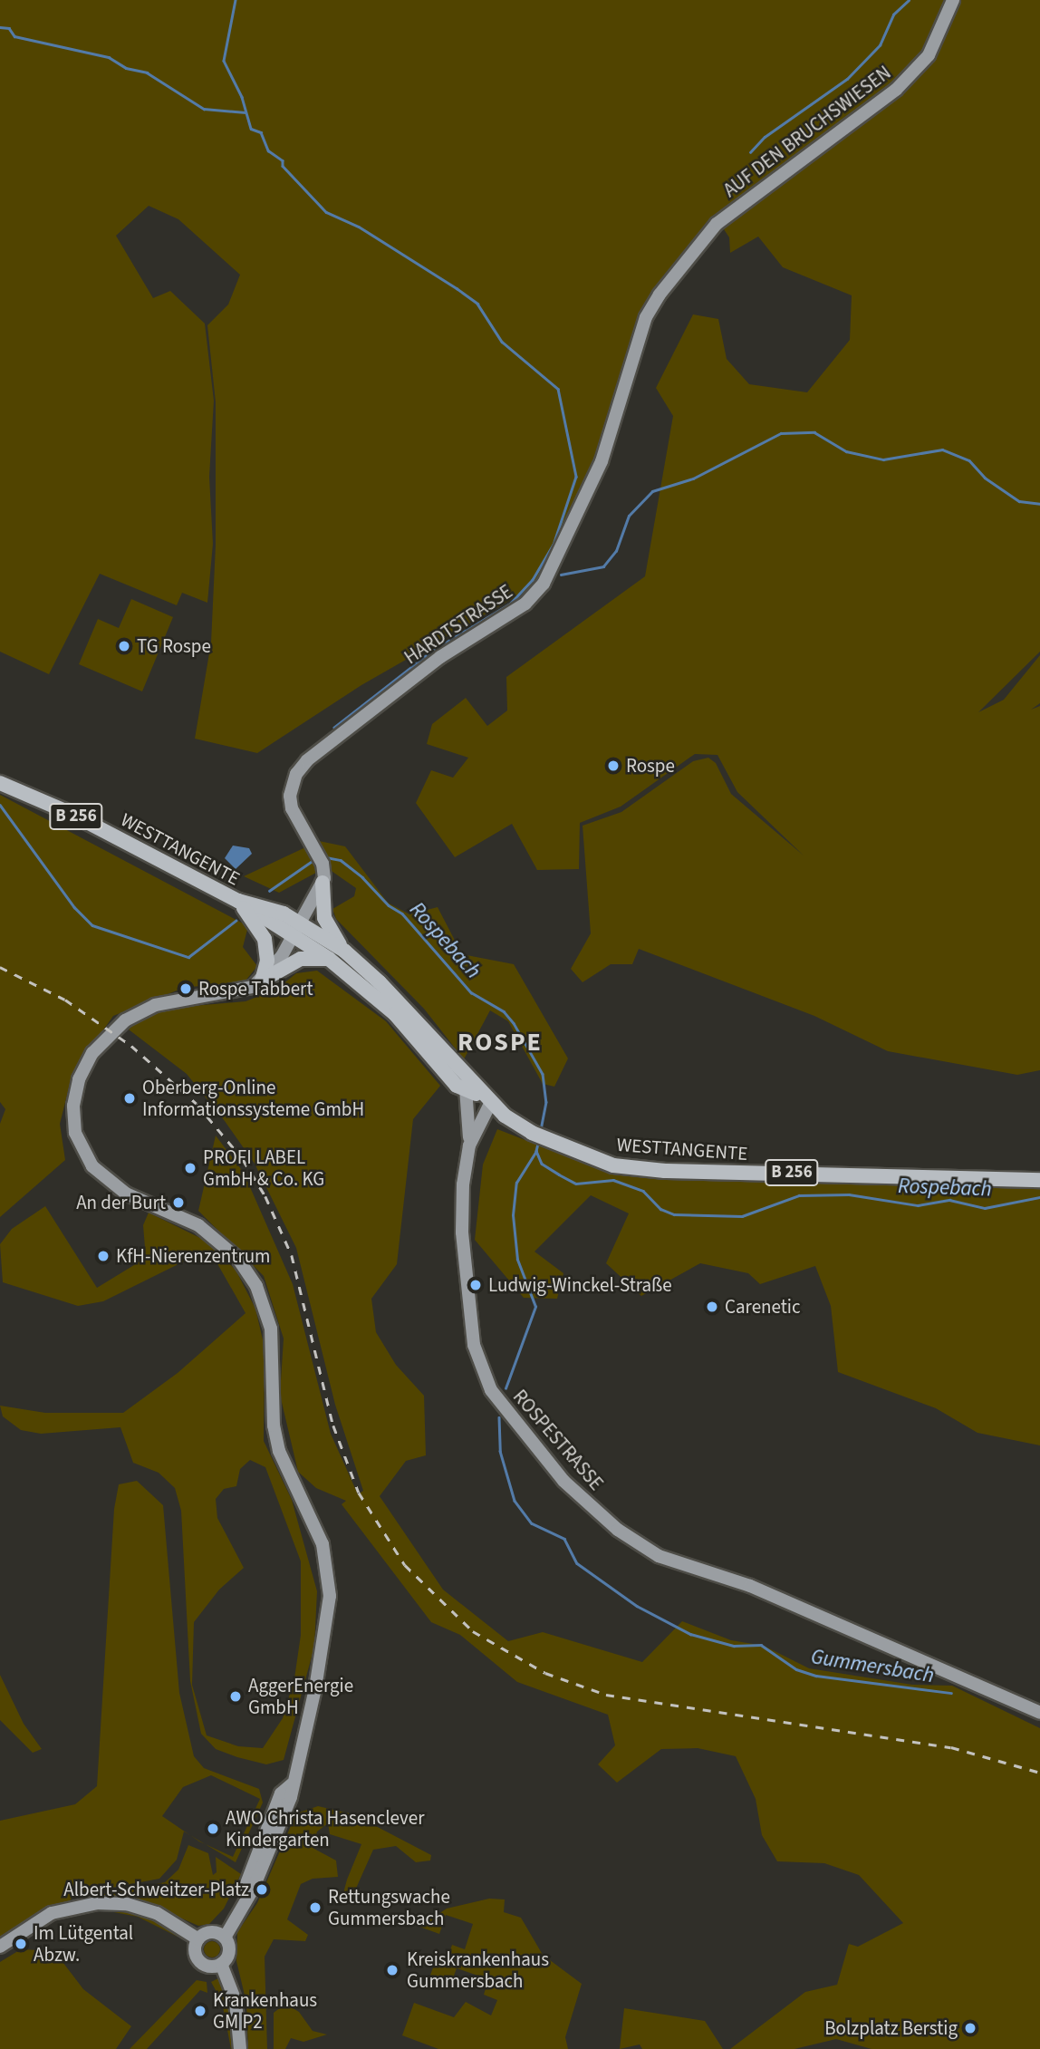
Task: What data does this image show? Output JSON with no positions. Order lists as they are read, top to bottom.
{
  "streets": {
    "main road": ["B 256", "WESTTANGENTE"],
    "street": ["AUF DEN BRUCHSWIESEN", "HARDTSTRASSE", "ROSPESTRASSE"]
  },
  "crossings": [
    ["AUF DEN BRUCHSWIESEN", "HARDTSTRASSE"],
    ["HARDTSTRASSE", "B 256"],
    ["HARDTSTRASSE", "WESTTANGENTE"],
    ["B 256", "WESTTANGENTE"],
    ["WESTTANGENTE", "ROSPESTRASSE"]
  ],
  "districts": ["ROSPE"],
  "water": ["Rospebach", "Gummersbach"],
  "places": [
    "TG Rospe",
    "Rospe",
    "Rospe Tabbert",
    "Oberberg-Online Informationssysteme GmbH",
    "PROFI LABEL GmbH & Co. KG",
    "An der Burt",
    "KfH-Nierenzentrum",
    "Ludwig-Winckel-Straße",
    "Carenetic",
    "AggerEnergie GmbH",
    "AWO Christa Hasenclever Kindergarten",
    "Albert-Schweitzer-Platz",
    "Rettungswache Gummersbach",
    "Im Lütgental Abzw.",
    "Kreiskrankenhaus Gummersbach",
    "Krankenhaus GM P2",
    "Bolzplatz Berstig"
  ]
}
